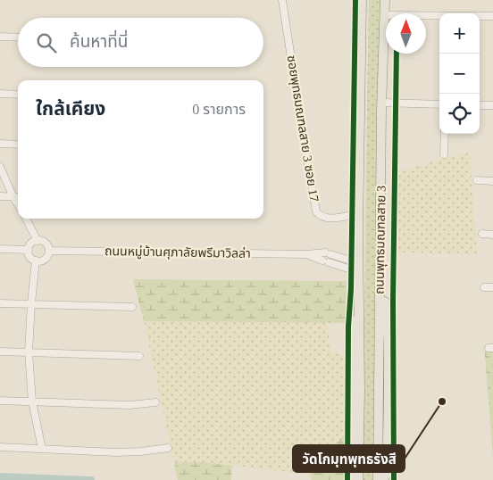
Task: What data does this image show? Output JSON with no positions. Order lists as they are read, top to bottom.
{
  "streets": {
    "main road": ["ถนนพุทธมณฑลสาย 3"],
    "street": ["ซอยพุทธมณฑลสาย 3 ซอย 17", "ถนนหมู่บ้านศุภาลัยพรีมาวิลล่า"]
  },
  "crossings": [
    ["ซอยพุทธมณฑลสาย 3 ซอย 17", "ถนนพุทธมณฑลสาย 3"]
  ],
  "places": ["วัดโกมุทพุทธรังสี"],
  "north": "top",
  "page": {
    "map_buttons": ["+", "−"],
    "search": "ค้นหาที่นี่",
    "heading": ["ใกล้เคียง", "0 รายการ"]
  }
}
